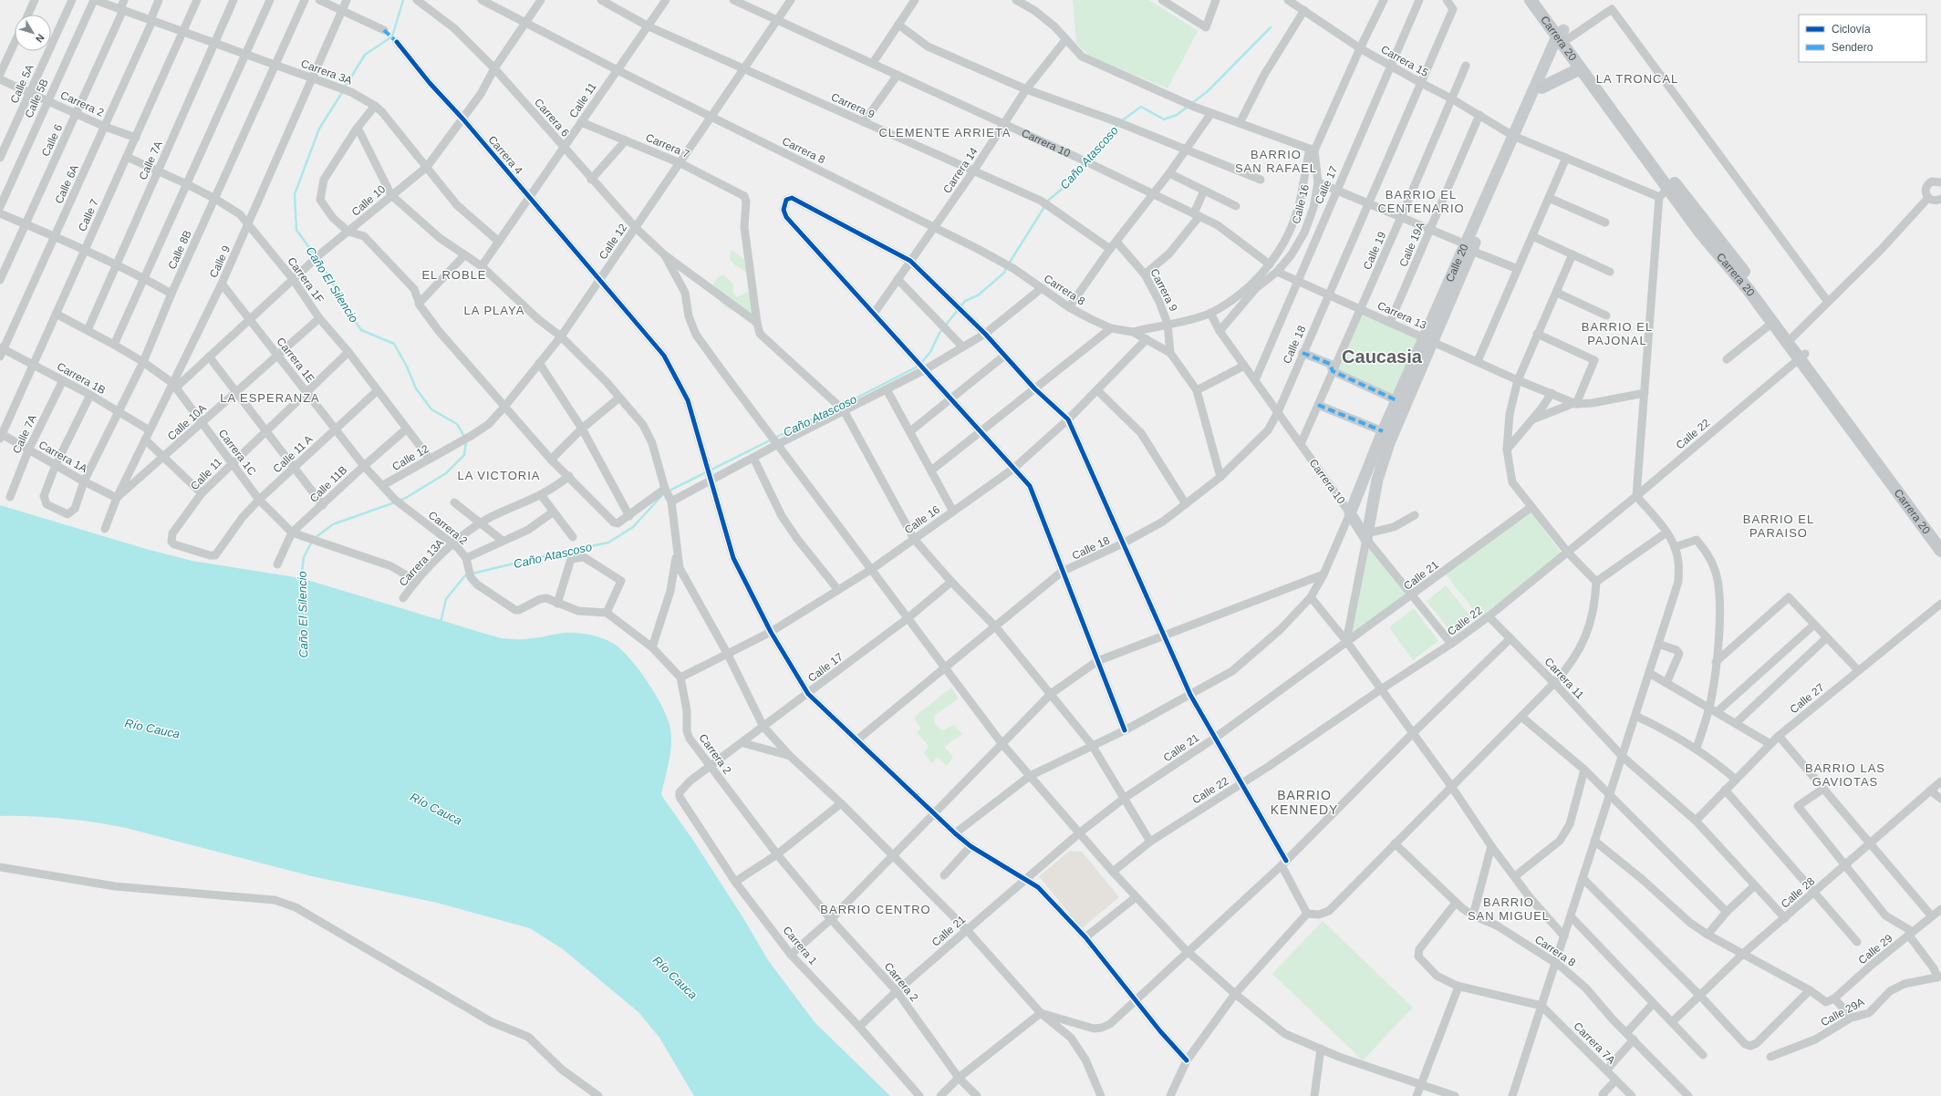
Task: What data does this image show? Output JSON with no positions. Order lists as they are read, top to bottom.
{
  "streets": {
    "main road": ["Carrera 20"],
    "street": [
      "Carrera 15",
      "Carrera 3A",
      "Calle 5A",
      "Calle 5B",
      "Calle 11",
      "Carrera 2",
      "Carrera 9",
      "Carrera 6",
      "Calle 6",
      "Carrera 10",
      "Carrera 7",
      "Carrera 8",
      "Carrera 4",
      "Calle 7A",
      "Carrera 14",
      "Calle 6A",
      "Calle 17",
      "Calle 10",
      "Calle 16",
      "Calle 7",
      "Calle 12",
      "Calle 19A",
      "Calle 8B",
      "Calle 19",
      "Calle 9",
      "Calle 20",
      "Carrera 1F",
      "Carrera 13",
      "Calle 18",
      "Carrera 1E",
      "Carrera 1B",
      "Calle 10A",
      "Calle 22",
      "Carrera 1C",
      "Calle 11 A",
      "Carrera 1A",
      "Calle 11B",
      "Carrera 13A",
      "Calle 21",
      "Carrera 11",
      "Calle 27",
      "Calle 28",
      "Carrera 1",
      "Calle 29",
      "Calle 29A",
      "Carrera 7A"
    ]
  },
  "crossings": [
    ["Carrera 20", "Calle 20"],
    ["Carrera 20", "Calle 22"],
    ["Carrera 15", "Calle 17"],
    ["Carrera 15", "Calle 16"],
    ["Carrera 15", "Calle 19A"],
    ["Carrera 15", "Calle 19"],
    ["Carrera 15", "Calle 20"],
    ["Carrera 15", "Calle 18"],
    ["Carrera 3A", "Calle 5B"],
    ["Carrera 3A", "Calle 11"],
    ["Carrera 3A", "Calle 6"],
    ["Carrera 3A", "Calle 7A"],
    ["Carrera 3A", "Calle 6A"],
    ["Carrera 3A", "Calle 10"],
    ["Carrera 3A", "Calle 7"],
    ["Carrera 3A", "Calle 8B"],
    ["Carrera 3A", "Calle 9"],
    ["Calle 5A", "Carrera 2"],
    ["Calle 5B", "Carrera 2"],
    ["Calle 11", "Carrera 9"],
    ["Calle 11", "Carrera 6"],
    ["Calle 11", "Carrera 7"],
    ["Calle 11", "Carrera 8"],
    ["Calle 11", "Carrera 4"],
    ["Calle 11", "Carrera 1F"],
    ["Calle 11", "Carrera 1E"],
    ["Calle 11", "Carrera 1C"],
    ["Calle 11", "Calle 11 A"],
    ["Carrera 2", "Calle 6"],
    ["Carrera 2", "Calle 6A"],
    ["Carrera 2", "Calle 17"],
    ["Carrera 2", "Calle 16"],
    ["Carrera 2", "Calle 7"],
    ["Carrera 2", "Carrera 1E"],
    ["Carrera 2", "Carrera 13A"],
    ["Carrera 2", "Calle 21"],
    ["Carrera 9", "Carrera 14"],
    ["Carrera 9", "Calle 16"],
    ["Carrera 9", "Calle 12"],
    ["Carrera 9", "Calle 18"],
    ["Carrera 6", "Calle 10"],
    ["Carrera 6", "Calle 12"],
    ["Carrera 10", "Carrera 14"],
    ["Carrera 10", "Calle 17"],
    ["Carrera 10", "Calle 16"],
    ["Carrera 10", "Calle 12"],
    ["Carrera 10", "Calle 19"],
    ["Carrera 10", "Calle 20"],
    ["Carrera 10", "Calle 18"],
    ["Carrera 10", "Calle 22"],
    ["Carrera 10", "Calle 21"],
    ["Carrera 7", "Calle 12"],
    ["Carrera 8", "Carrera 14"],
    ["Carrera 8", "Calle 10"],
    ["Carrera 8", "Calle 16"],
    ["Carrera 8", "Calle 12"],
    ["Carrera 4", "Calle 17"],
    ["Carrera 4", "Calle 10"],
    ["Carrera 4", "Calle 16"],
    ["Carrera 4", "Calle 12"],
    ["Carrera 4", "Calle 18"],
    ["Carrera 4", "Calle 21"],
    ["Calle 7A", "Carrera 1F"],
    ["Calle 7A", "Carrera 1B"],
    ["Calle 7A", "Carrera 1C"],
    ["Calle 7A", "Carrera 1A"],
    ["Calle 6A", "Carrera 1B"],
    ["Calle 17", "Carrera 13"],
    ["Calle 17", "Carrera 1"],
    ["Calle 10", "Calle 9"],
    ["Calle 10", "Carrera 1F"],
    ["Calle 10", "Carrera 1E"],
    ["Calle 10", "Carrera 1C"],
    ["Calle 16", "Carrera 13"],
    ["Calle 7", "Carrera 1F"],
    ["Calle 7", "Carrera 1B"],
    ["Calle 7", "Carrera 1C"],
    ["Calle 7", "Carrera 1A"],
    ["Calle 12", "Carrera 1F"],
    ["Calle 12", "Carrera 1E"],
    ["Calle 19A", "Carrera 13"],
    ["Calle 8B", "Carrera 1F"],
    ["Calle 8B", "Carrera 1B"],
    ["Calle 8B", "Carrera 1C"],
    ["Calle 8B", "Carrera 1A"],
    ["Calle 19", "Carrera 13"],
    ["Calle 9", "Carrera 1F"],
    ["Calle 9", "Carrera 1E"],
    ["Calle 9", "Carrera 1B"],
    ["Calle 9", "Calle 10A"],
    ["Calle 9", "Carrera 1C"],
    ["Calle 9", "Carrera 1A"],
    ["Calle 20", "Carrera 13"],
    ["Carrera 1F", "Calle 10A"],
    ["Carrera 1F", "Calle 11 A"],
    ["Carrera 1F", "Calle 11B"],
    ["Carrera 13", "Calle 18"],
    ["Carrera 1E", "Calle 10A"],
    ["Carrera 1E", "Calle 11 A"],
    ["Carrera 1E", "Calle 11B"],
    ["Calle 10A", "Carrera 1C"],
    ["Calle 10A", "Carrera 1A"],
    ["Calle 22", "Carrera 11"],
    ["Carrera 1C", "Calle 11 A"],
    ["Carrera 1C", "Calle 11B"],
    ["Carrera 1C", "Carrera 13A"],
    ["Calle 21", "Carrera 1"],
    ["Carrera 11", "Calle 27"],
    ["Carrera 11", "Calle 28"]
  ],
  "districts": [
    "LA TRONCAL",
    "CLEMENTE ARRIETA",
    "BARRIO SAN RAFAEL",
    "BARRIO EL CENTENARIO",
    "EL ROBLE",
    "LA PLAYA",
    "BARRIO EL PAJONAL",
    "Caucasia",
    "LA ESPERANZA",
    "LA VICTORIA",
    "BARRIO EL PARAISO",
    "BARRIO LAS GAVIOTAS",
    "BARRIO KENNEDY",
    "BARRIO SAN MIGUEL",
    "BARRIO CENTRO"
  ],
  "water": ["Caño Atascoso", "Caño El Silencio", "Río Cauca"],
  "legend": ["Ciclovía", "Sendero"],
  "north": "bottom right"
}
